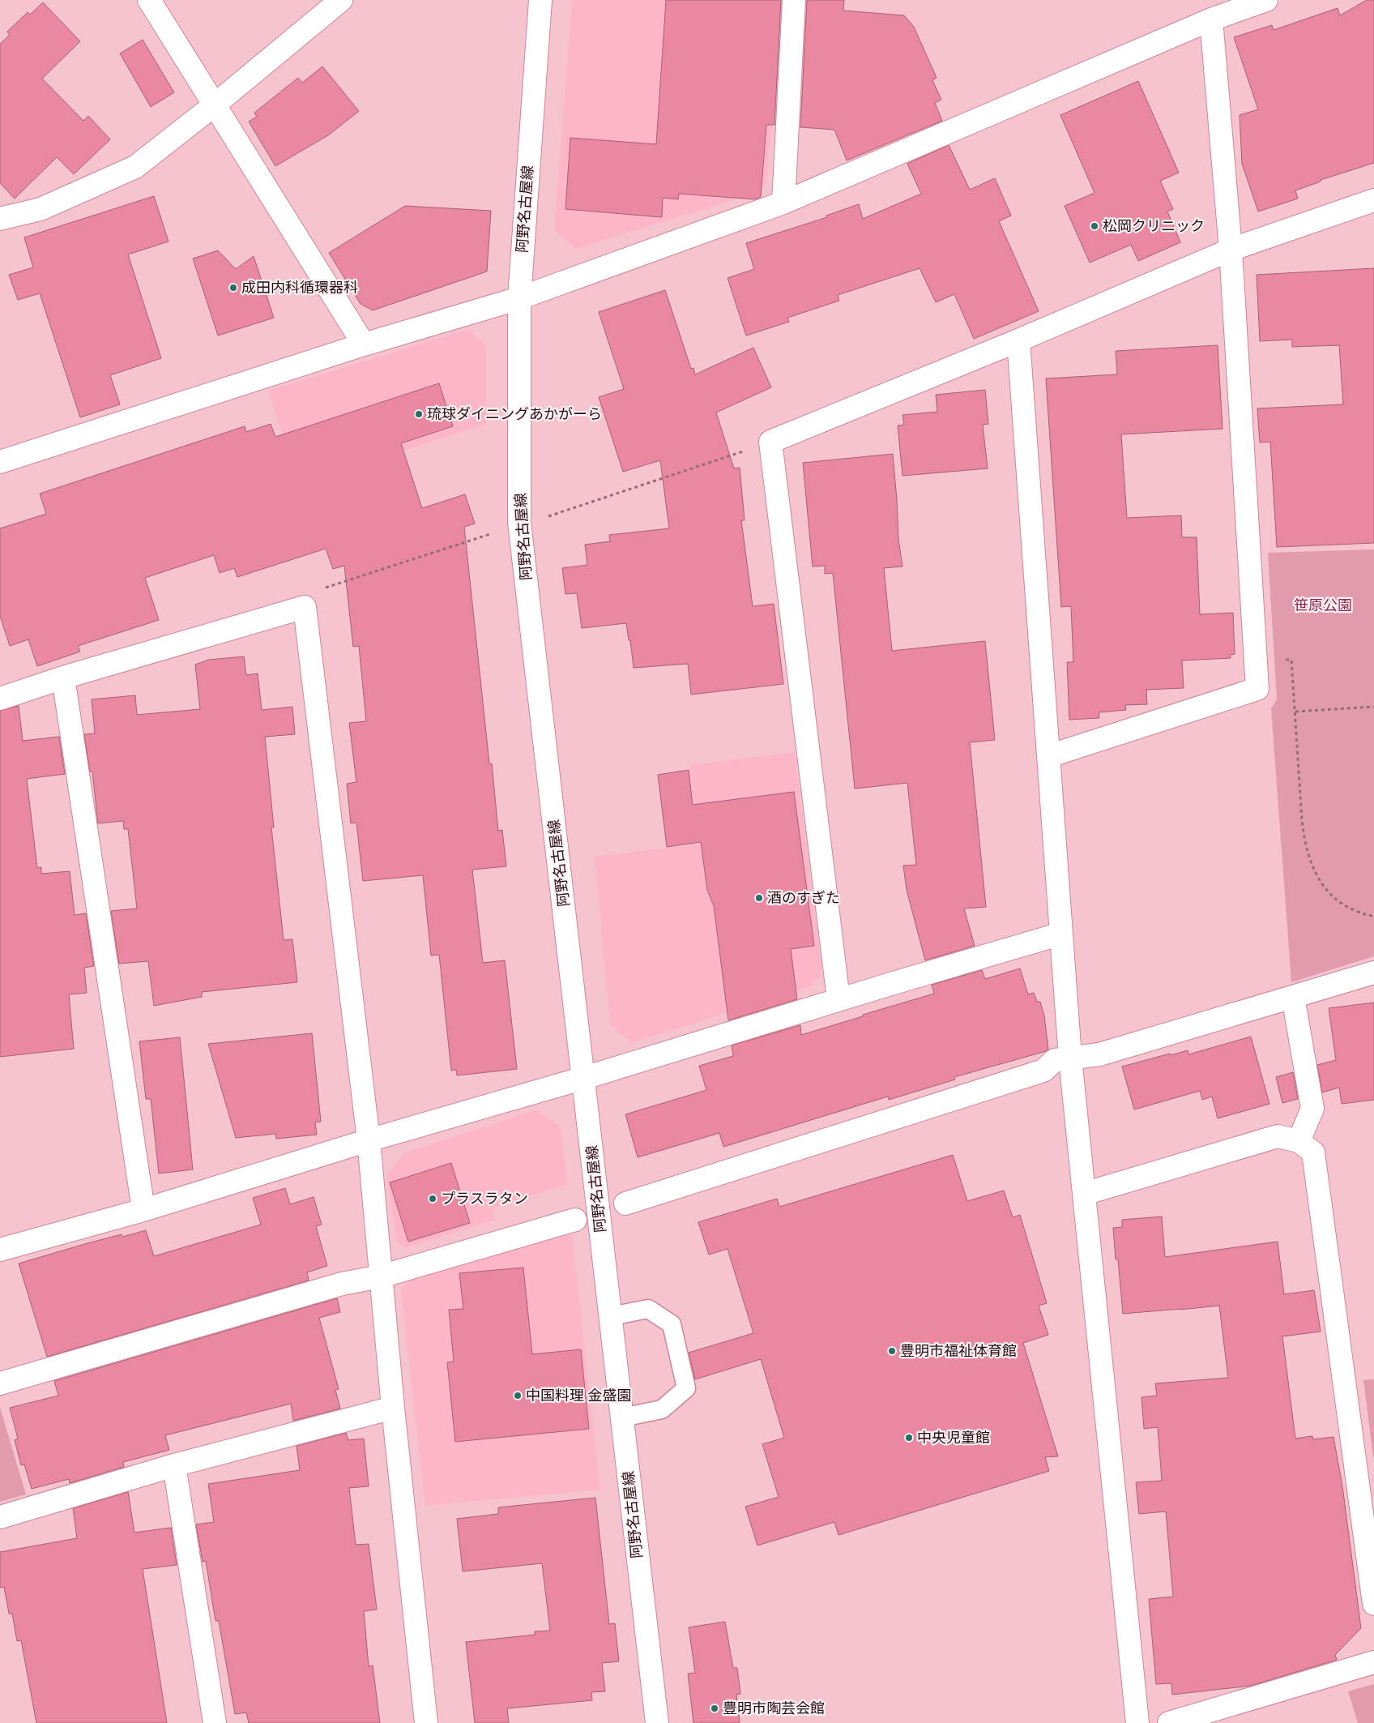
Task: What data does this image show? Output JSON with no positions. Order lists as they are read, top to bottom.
{
  "streets": {
    "street": ["阿野名古屋線"]
  },
  "parks": ["笹原公園"],
  "places": [
    "松岡クリニック",
    "成田内科循環器科",
    "琉球ダイニングあかがーら",
    "酒のすぎた",
    "プラスラタン",
    "豊明市福祉体育館",
    "中国料理 金盛園",
    "中央児童館",
    "豊明市陶芸会館"
  ]
}
